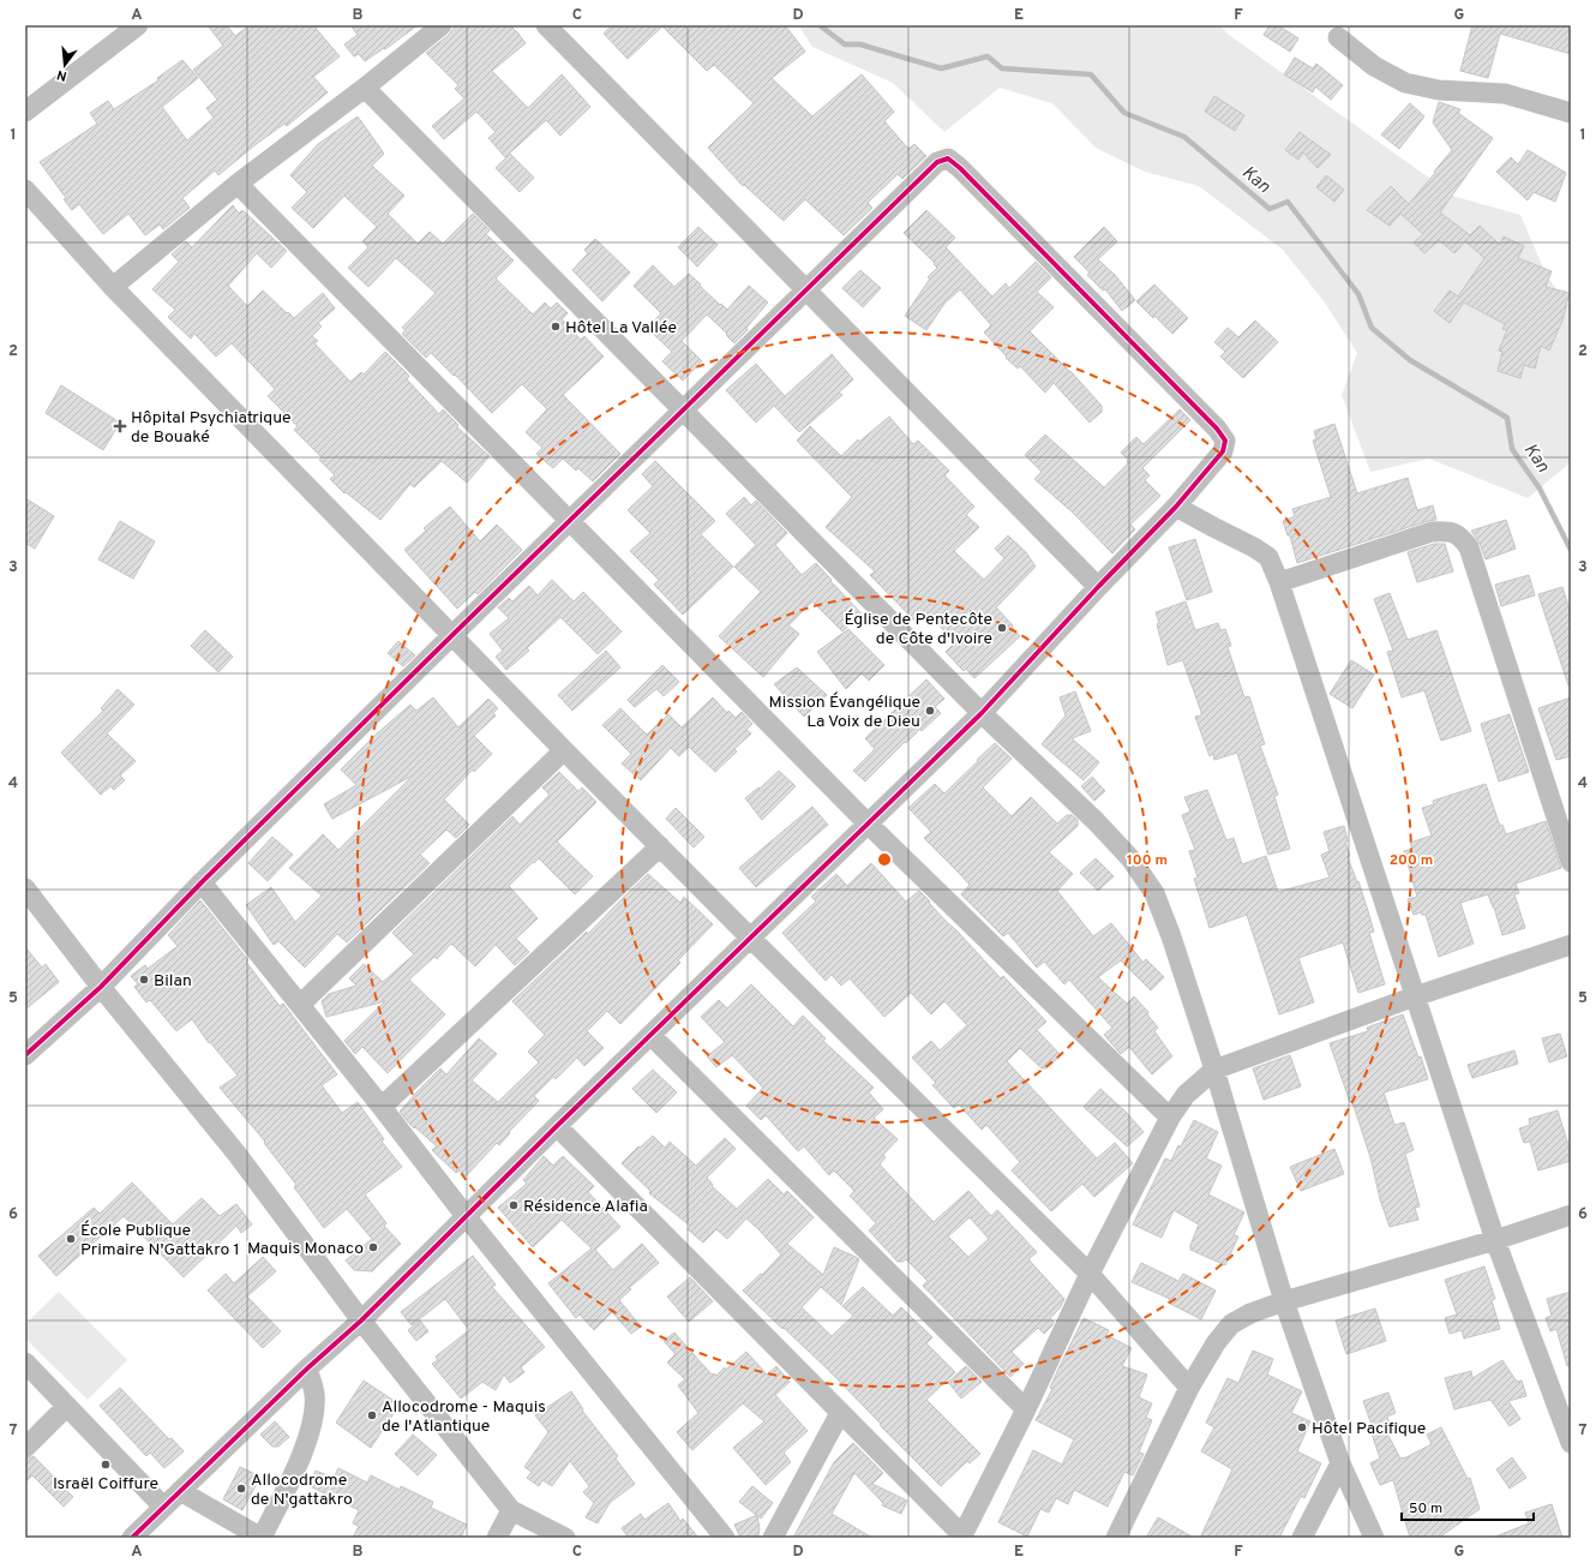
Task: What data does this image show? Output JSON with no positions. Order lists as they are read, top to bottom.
{
  "water": ["Kan"],
  "places": {
    "other": [
      "Hôtel La Vallée",
      "Église de Pentecôte de Côte d'Ivoire",
      "Mission Évangélique La Voix de Dieu",
      "Bilan",
      "Résidence Alafia",
      "École Publique Primaire N'Gattakro 1",
      "Maquis Monaco",
      "Allocodrome - Maquis de l'Atlantique",
      "Hôtel Pacifique",
      "Israël Coiffure",
      "Allocodrome de N'gattakro"
    ],
    "health": ["Hôpital Psychiatrique de Bouaké"]
  },
  "scale_bar": "50 m",
  "north": "bottom",
  "grid": {
    "columns": [
      "A",
      "B",
      "C",
      "D",
      "E",
      "F",
      "G"
    ],
    "rows": [
      "1",
      "2",
      "3",
      "4",
      "5",
      "6",
      "7"
    ]
  },
  "rings": ["100 m", "200 m"]
}
